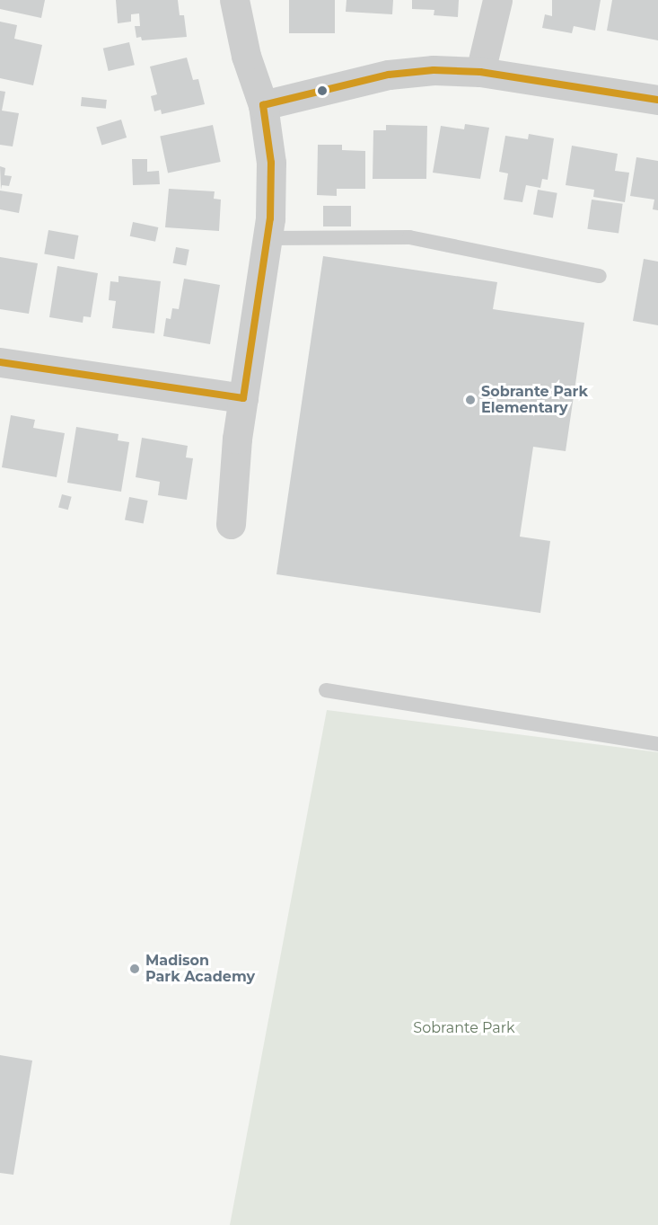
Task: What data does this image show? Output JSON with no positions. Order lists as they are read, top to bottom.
{
  "parks": ["Sobrante Park"],
  "places": ["Sobrante Park Elementary", "Madison Park Academy"]
}
